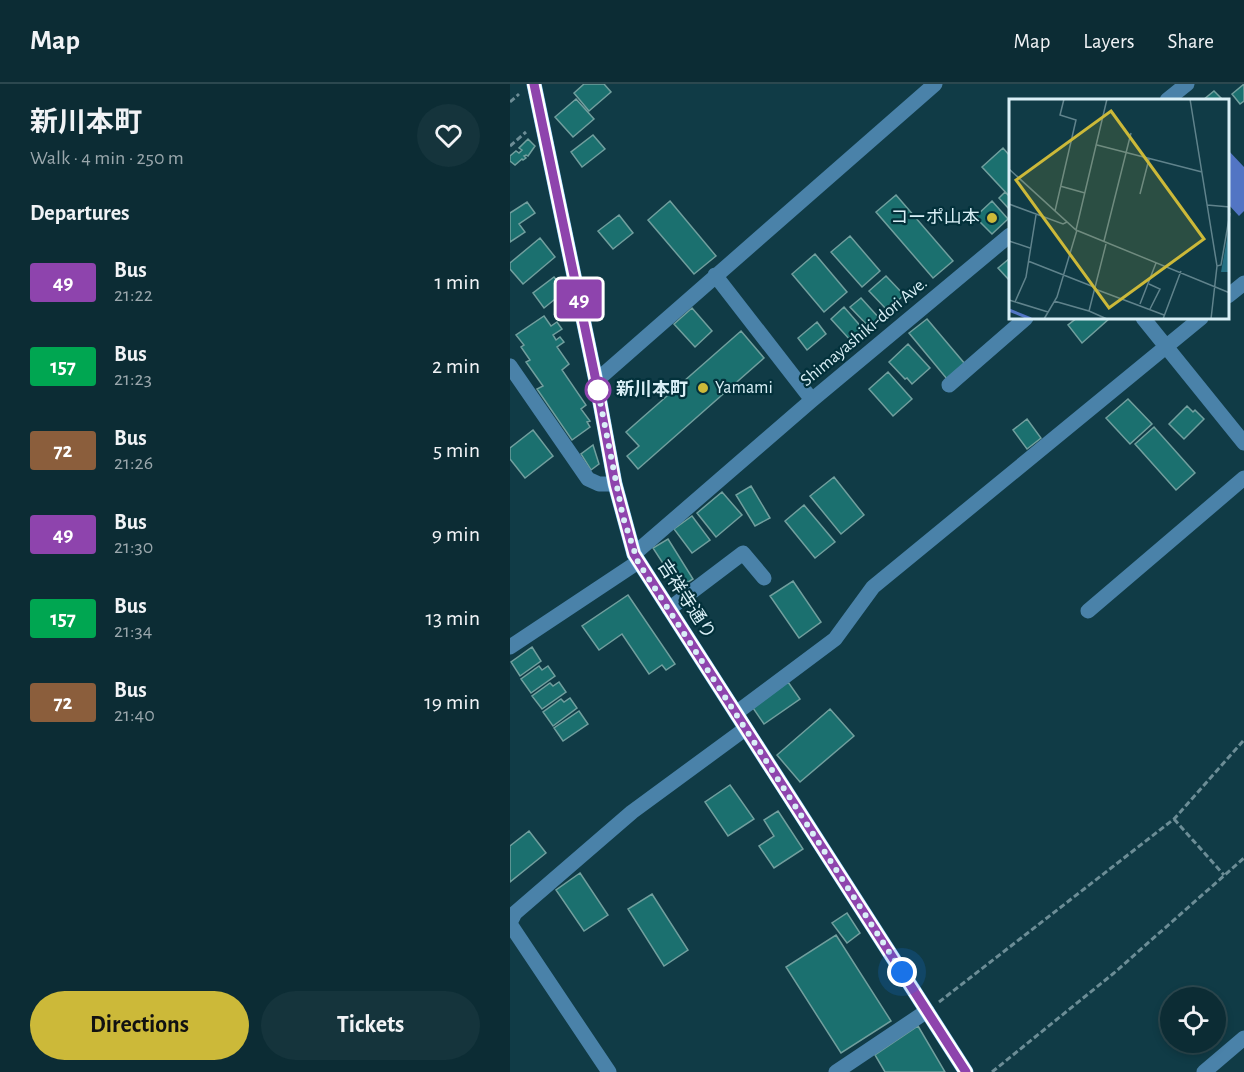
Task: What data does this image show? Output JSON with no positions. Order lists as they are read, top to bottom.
{
  "streets": {
    "main road": ["吉祥寺通り"],
    "street": ["Shimayashiki-dori Ave."]
  },
  "crossings": [
    ["Shimayashiki-dori Ave.", "吉祥寺通り"]
  ],
  "places": ["コーポ山本", "Yamami", "新川本町"],
  "lines": ["bus line 49"],
  "page": {
    "header": "Map",
    "nav": ["Map", "Layers", "Share"],
    "heading": [
      ["新川本町", "Walk · 4 min · 250 m"],
      "Departures"
    ],
    "on_map": "49",
    "list": [
      {
        "mark": "49",
        "name": "Bus",
        "note": "21:22",
        "value": "1 min"
      },
      {
        "mark": "157",
        "name": "Bus",
        "note": "21:23",
        "value": "2 min"
      },
      {
        "mark": "72",
        "name": "Bus",
        "note": "21:26",
        "value": "5 min"
      },
      {
        "mark": "49",
        "name": "Bus",
        "note": "21:30",
        "value": "9 min"
      },
      {
        "mark": "157",
        "name": "Bus",
        "note": "21:34",
        "value": "13 min"
      },
      {
        "mark": "72",
        "name": "Bus",
        "note": "21:40",
        "value": "19 min"
      }
    ],
    "buttons": ["Directions", "Tickets"]
  }
}
